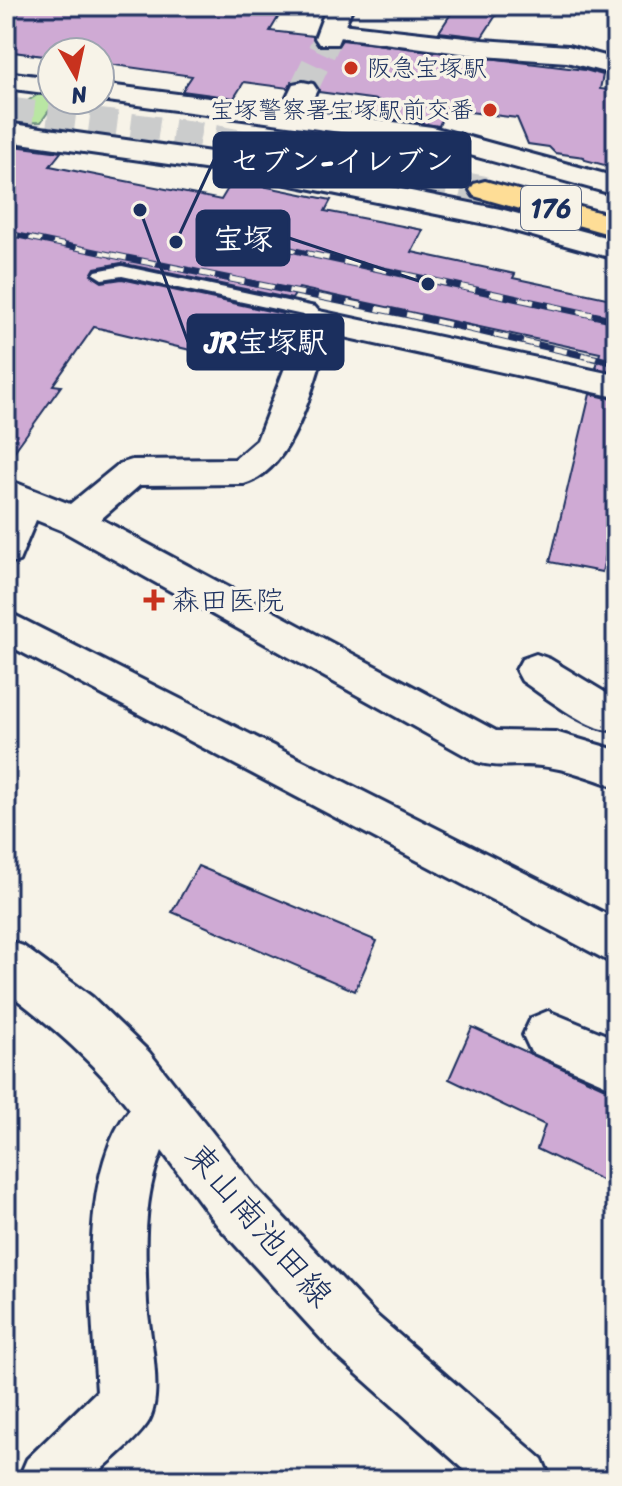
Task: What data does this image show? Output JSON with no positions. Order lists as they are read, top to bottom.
{
  "streets": {
    "highway": ["176"],
    "street": ["東山南池田線"]
  },
  "places": {
    "other": [
      "阪急宝塚駅",
      "宝塚警察署宝塚駅前交番",
      "JR宝塚駅",
      "セブン-イレブン",
      "宝塚"
    ],
    "health": ["森田医院"]
  },
  "north": "bottom"
}
